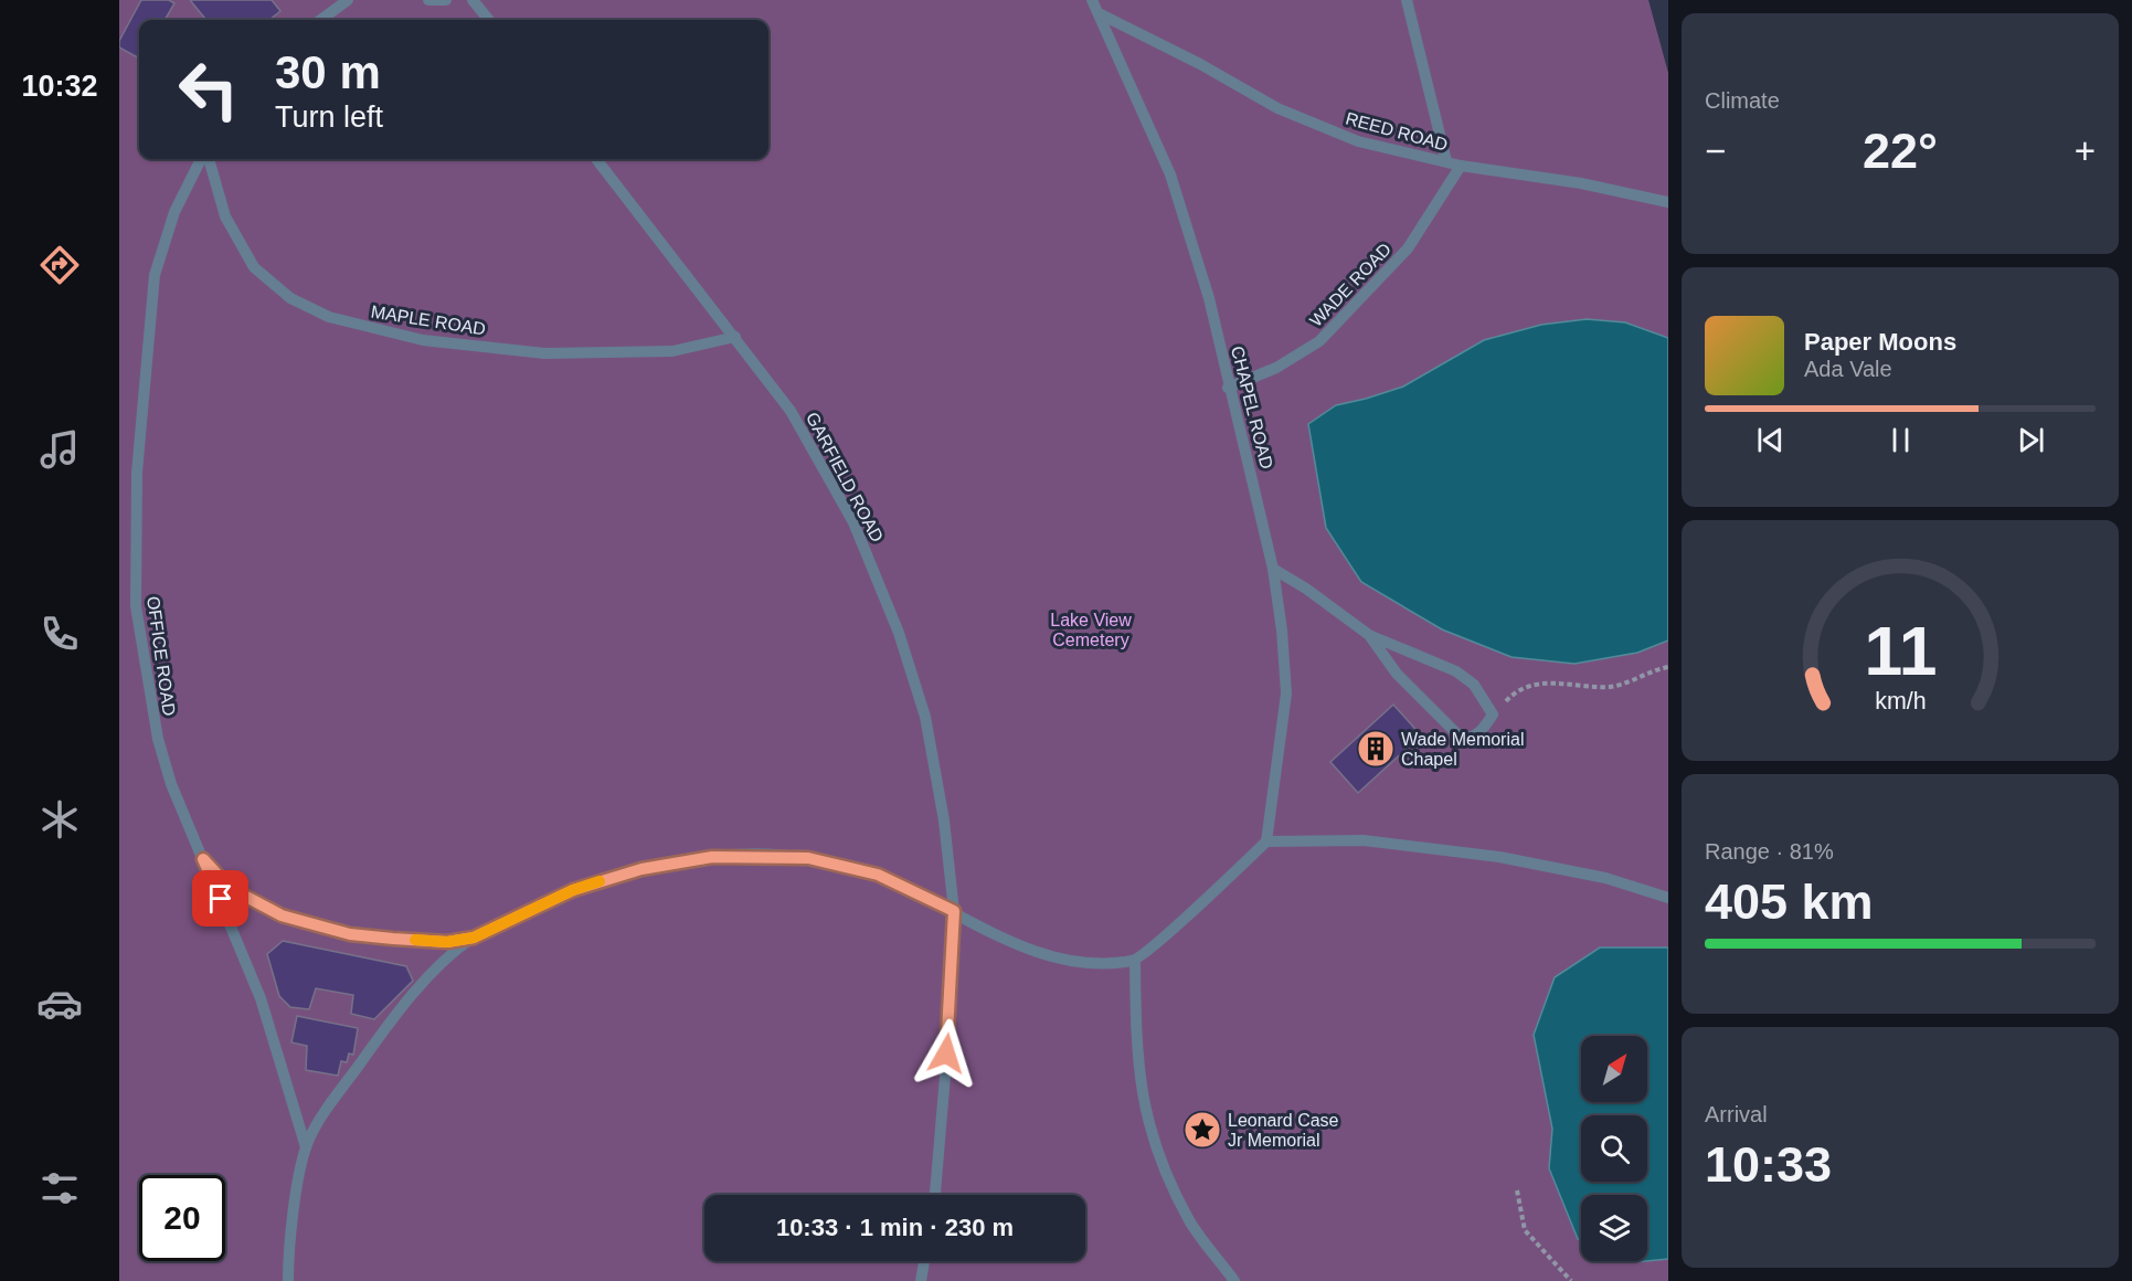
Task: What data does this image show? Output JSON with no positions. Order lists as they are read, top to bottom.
{
  "streets": {
    "lane": [
      "REED ROAD",
      "WADE ROAD",
      "MAPLE ROAD",
      "CHAPEL ROAD",
      "GARFIELD ROAD",
      "OFFICE ROAD"
    ]
  },
  "crossings": [
    ["REED ROAD", "WADE ROAD"],
    ["REED ROAD", "CHAPEL ROAD"],
    ["WADE ROAD", "CHAPEL ROAD"],
    ["MAPLE ROAD", "GARFIELD ROAD"]
  ],
  "parks": ["Lake View Cemetery"],
  "places": {
    "building": ["Wade Memorial Chapel"],
    "place": ["Leonard Case Jr Memorial"]
  },
  "north": "top right",
  "page": {
    "tabs": "10:32",
    "tile": [
      "Climate",
      ["Range · 81%", "405 km"],
      ["Arrival", "10:33"]
    ],
    "turn": ["30 m", "Turn left"],
    "heat": ["−", "22°", "+"],
    "song": ["Paper Moons", "Ada Vale"],
    "limit": "20",
    "trip": "10:33 · 1 min · 230 m",
    "gauge": ["11", "km/h"]
  }
}
